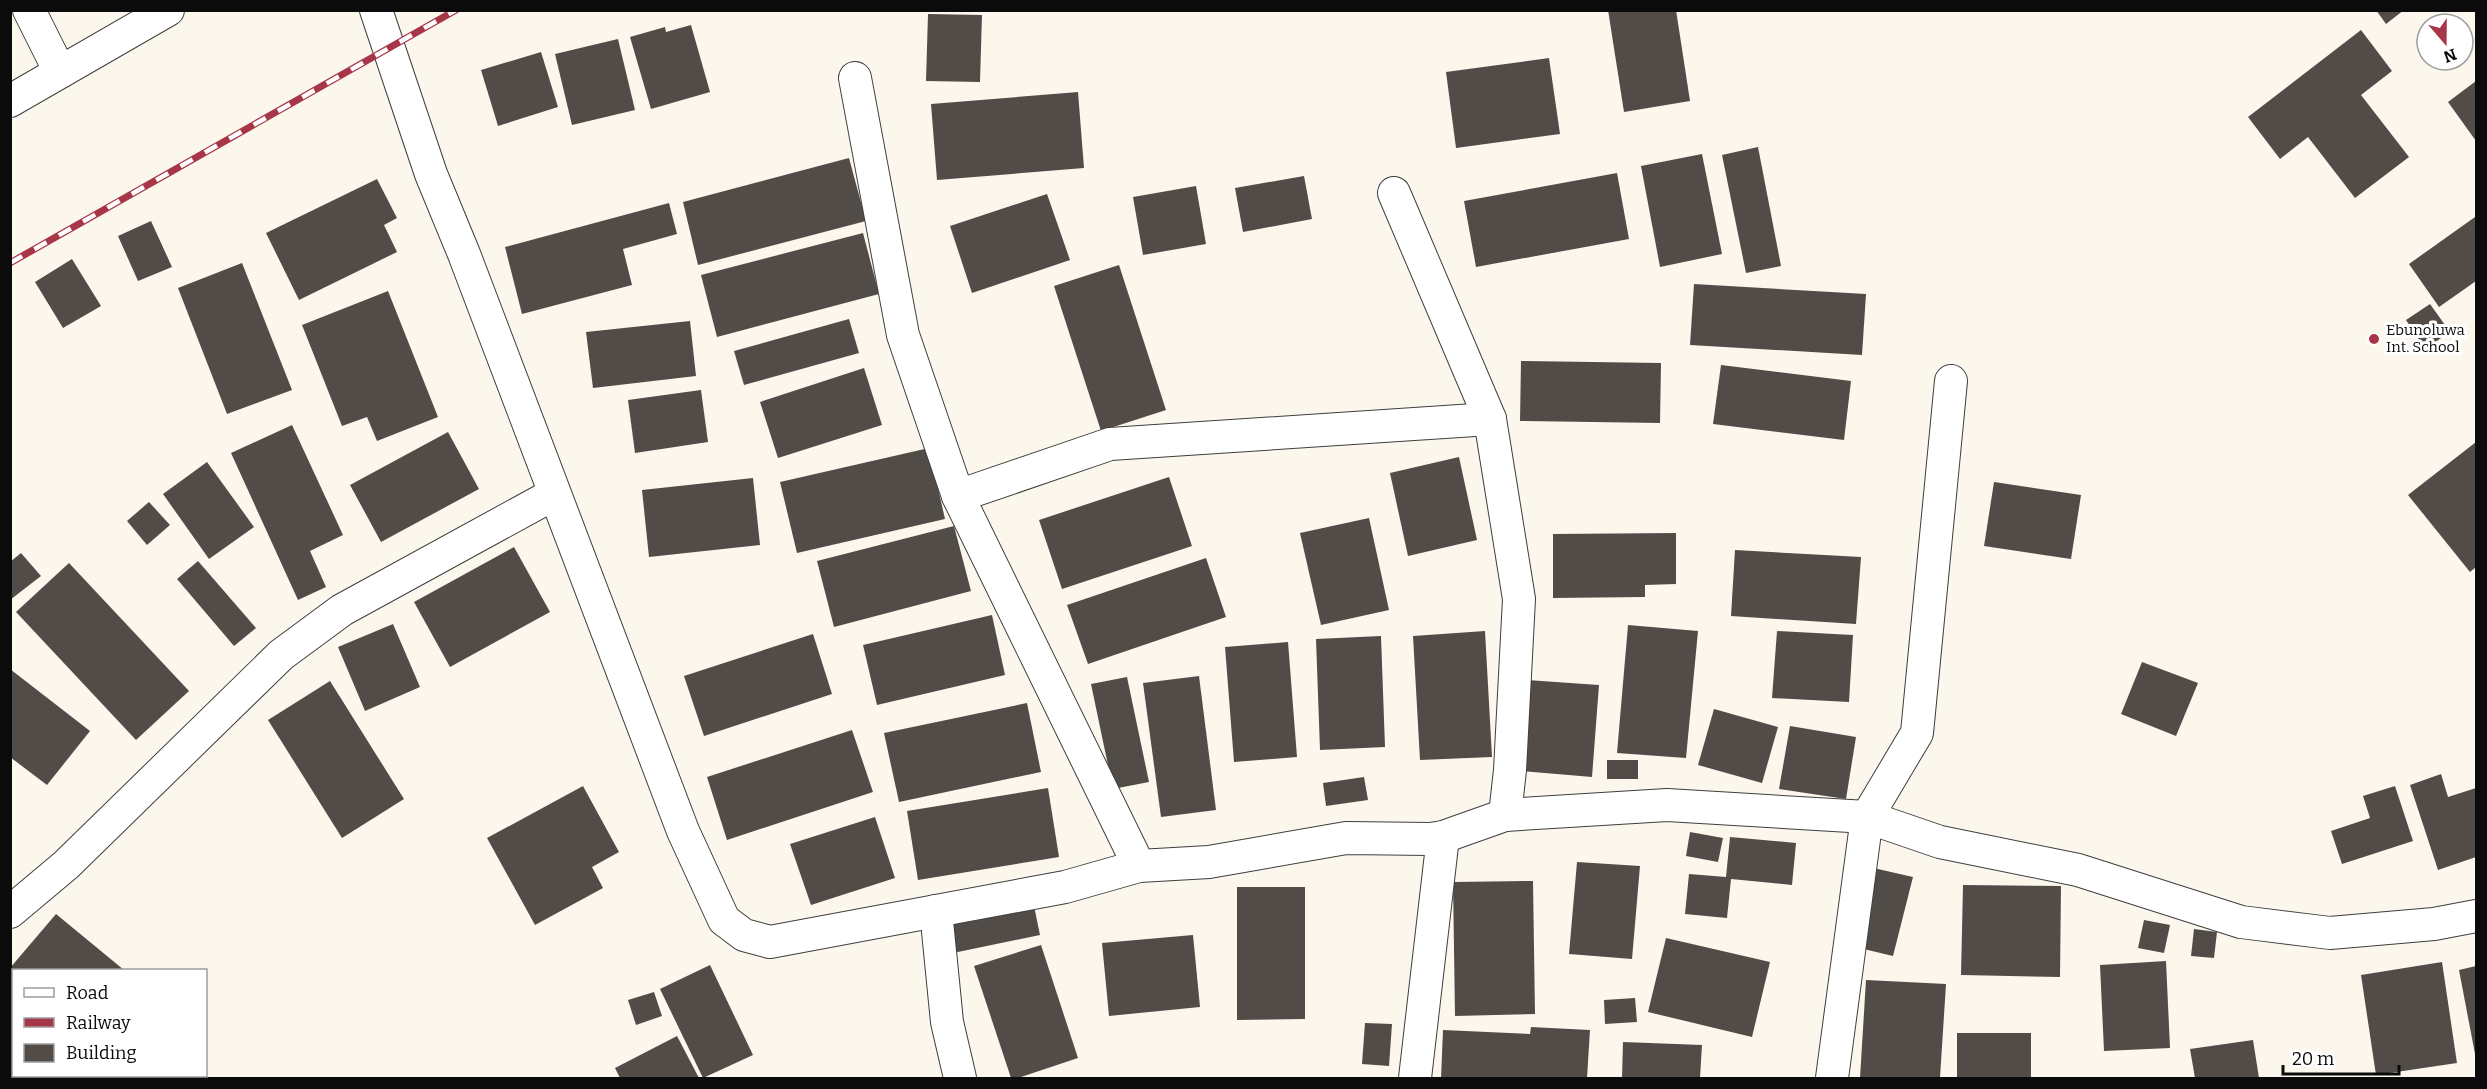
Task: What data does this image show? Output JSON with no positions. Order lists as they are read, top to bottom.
{
  "places": ["Ebunoluwa Int. School"],
  "legend": ["Road", "Railway", "Building"],
  "scale_bar": "20 m",
  "north": "bottom"
}
